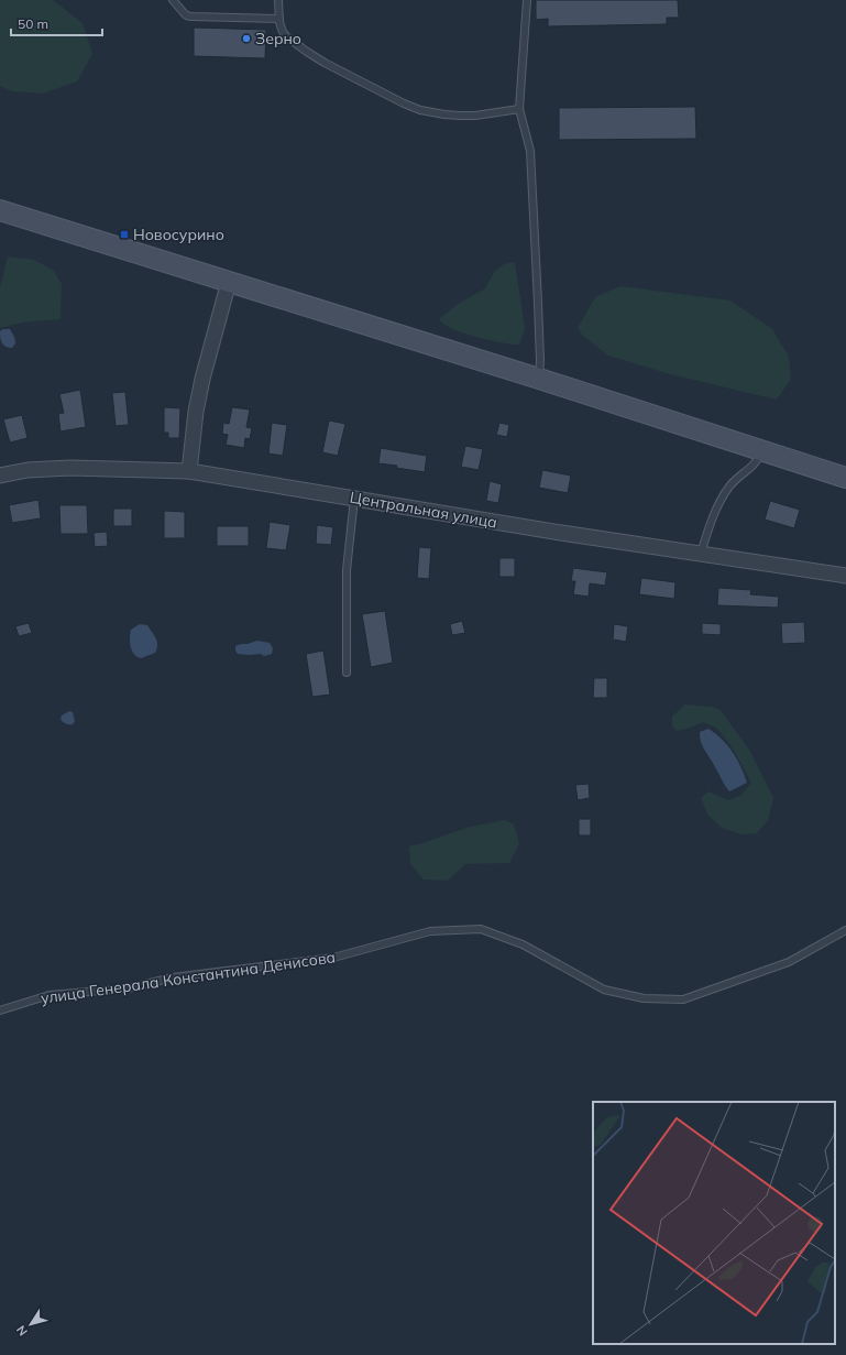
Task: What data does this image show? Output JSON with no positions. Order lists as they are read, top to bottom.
{
  "streets": {
    "street": ["Центральная улица"],
    "lane": ["улица Генерала Константина Денисова"]
  },
  "places": {
    "other": ["Зерно"],
    "transit": ["Новосурино"]
  },
  "scale_bar": "50 m",
  "north": "bottom left"
}
